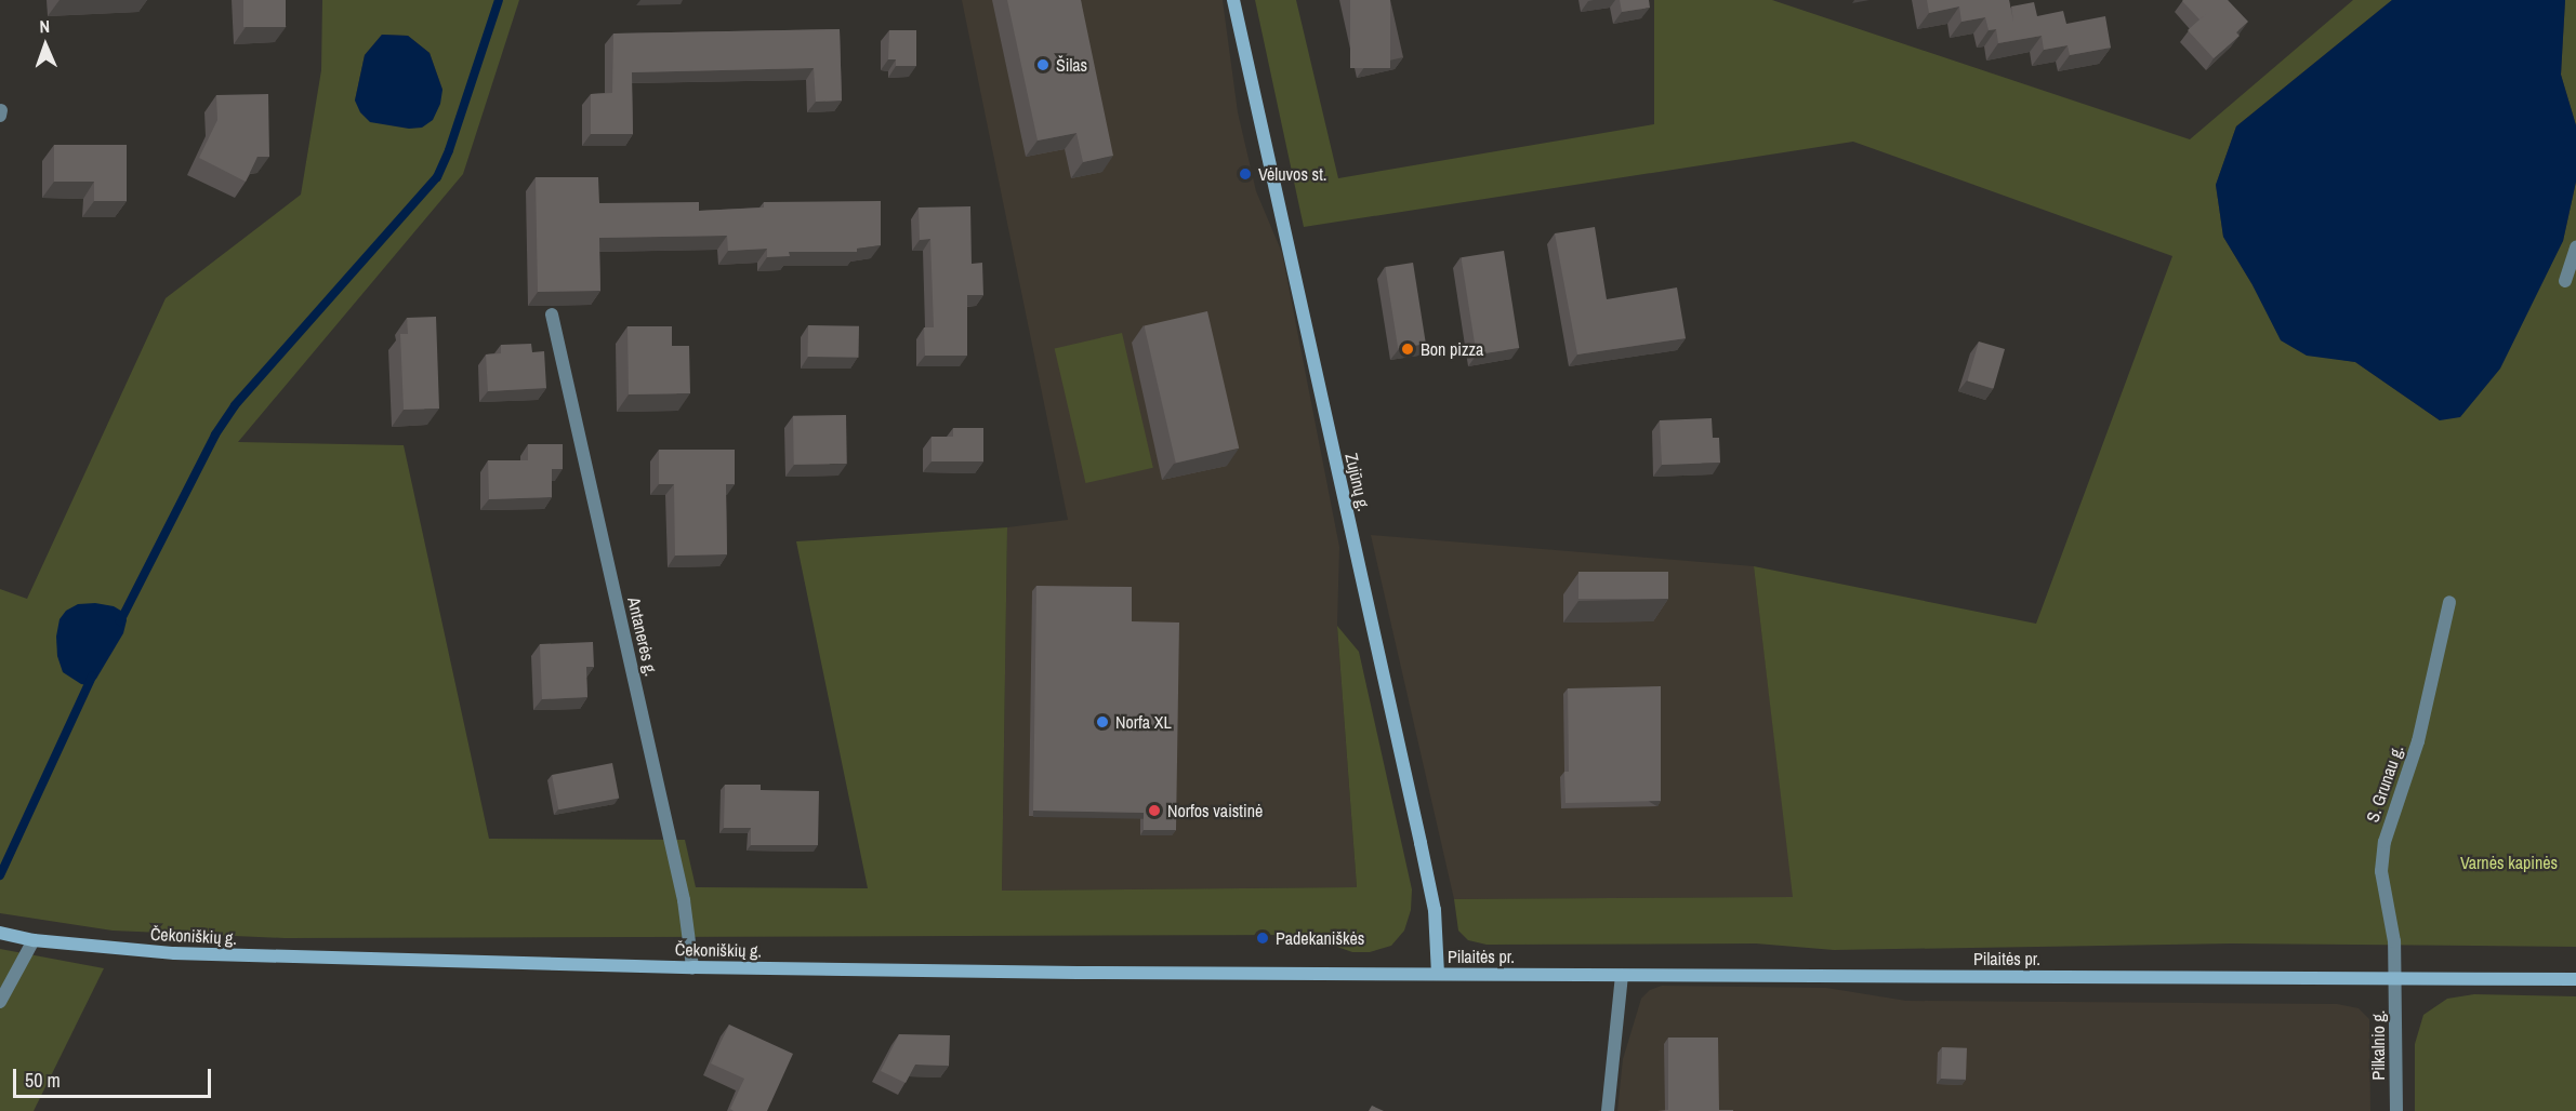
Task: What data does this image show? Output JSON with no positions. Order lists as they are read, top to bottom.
{
  "streets": {
    "main road": ["Zujūnų g.", "Čekoniškių g.", "Pilaitės pr."],
    "street": ["Antanerės g.", "S. Grunau g.", "Pilkalnio g."]
  },
  "crossings": [
    ["Zujūnų g.", "Čekoniškių g."],
    ["Zujūnų g.", "Pilaitės pr."],
    ["Antanerės g.", "Čekoniškių g."],
    ["S. Grunau g.", "Pilaitės pr."],
    ["S. Grunau g.", "Pilkalnio g."],
    ["Čekoniškių g.", "Pilaitės pr."],
    ["Pilaitės pr.", "Pilkalnio g."]
  ],
  "parks": ["Varnės kapinės"],
  "places": [
    "Šilas",
    "Vėluvos st.",
    "Bon pizza",
    "Norfa XL",
    "Norfos vaistinė",
    "Padekaniškės"
  ],
  "scale_bar": "50 m",
  "north": "top"
}
